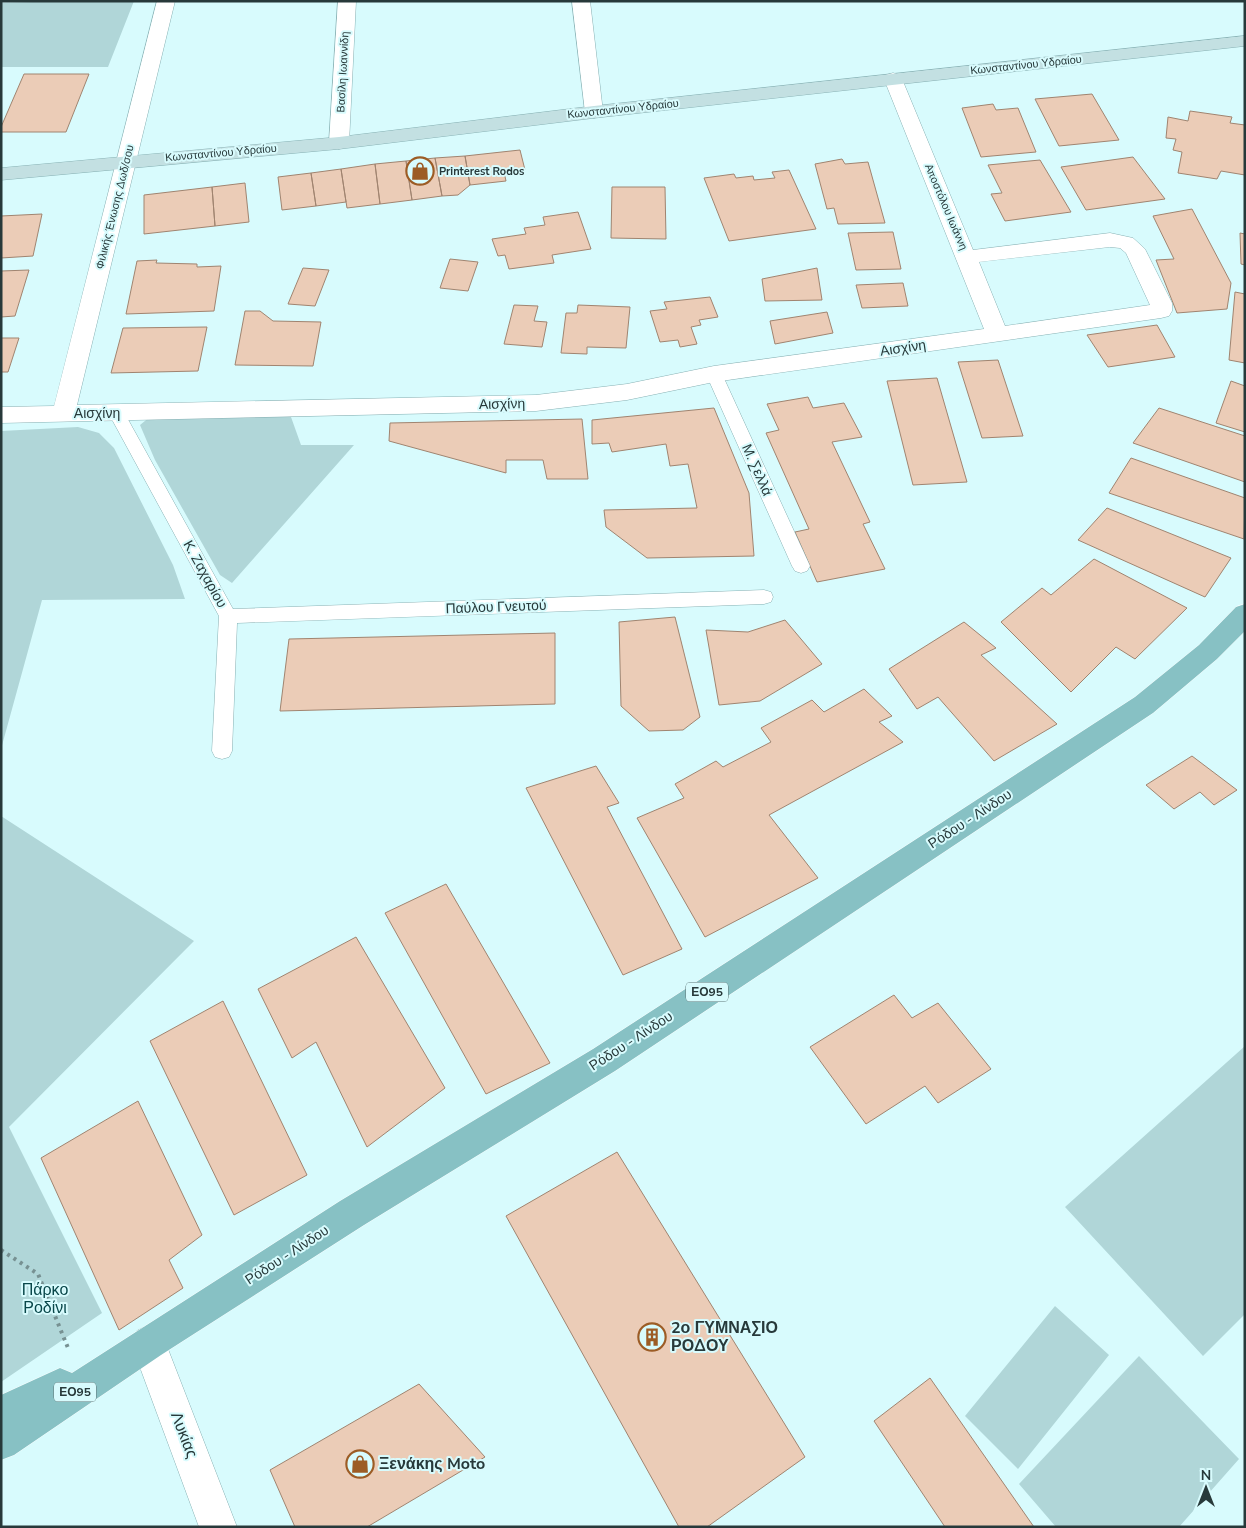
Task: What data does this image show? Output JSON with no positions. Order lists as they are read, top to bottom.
{
  "streets": {
    "main road": ["Ρόδου - Λίνδου", "ΕΟ95"],
    "street": [
      "Κωνσταντίνου Υδραίου",
      "Βασίλη Ιωαννίδη",
      "Φιλικής Ένωσης Δωδ/σου",
      "Αποστόλου Ιωάννη",
      "Αισχίνη",
      "Λυκίας"
    ],
    "lane": ["Μ. Σελλά", "Κ. Ζαχαρίου", "Παύλου Γνευτού"]
  },
  "crossings": [
    ["Κωνσταντίνου Υδραίου", "Βασίλη Ιωαννίδη"],
    ["Κωνσταντίνου Υδραίου", "Φιλικής Ένωσης Δωδ/σου"],
    ["Κωνσταντίνου Υδραίου", "Αποστόλου Ιωάννη"],
    ["Φιλικής Ένωσης Δωδ/σου", "Αισχίνη"],
    ["Αποστόλου Ιωάννη", "Αισχίνη"],
    ["Αισχίνη", "Μ. Σελλά"],
    ["Αισχίνη", "Κ. Ζαχαρίου"],
    ["Κ. Ζαχαρίου", "Παύλου Γνευτού"],
    ["Ρόδου - Λίνδου", "Λυκίας"]
  ],
  "parks": ["Πάρκο Ροδίνι"],
  "places": {
    "shop": ["Printerest Rodos", "Ξενάκης Moto"],
    "building": ["2ο ΓΥΜΝΑΣΙΟ ΡΟΔΟΥ"]
  },
  "north": "top"
}
